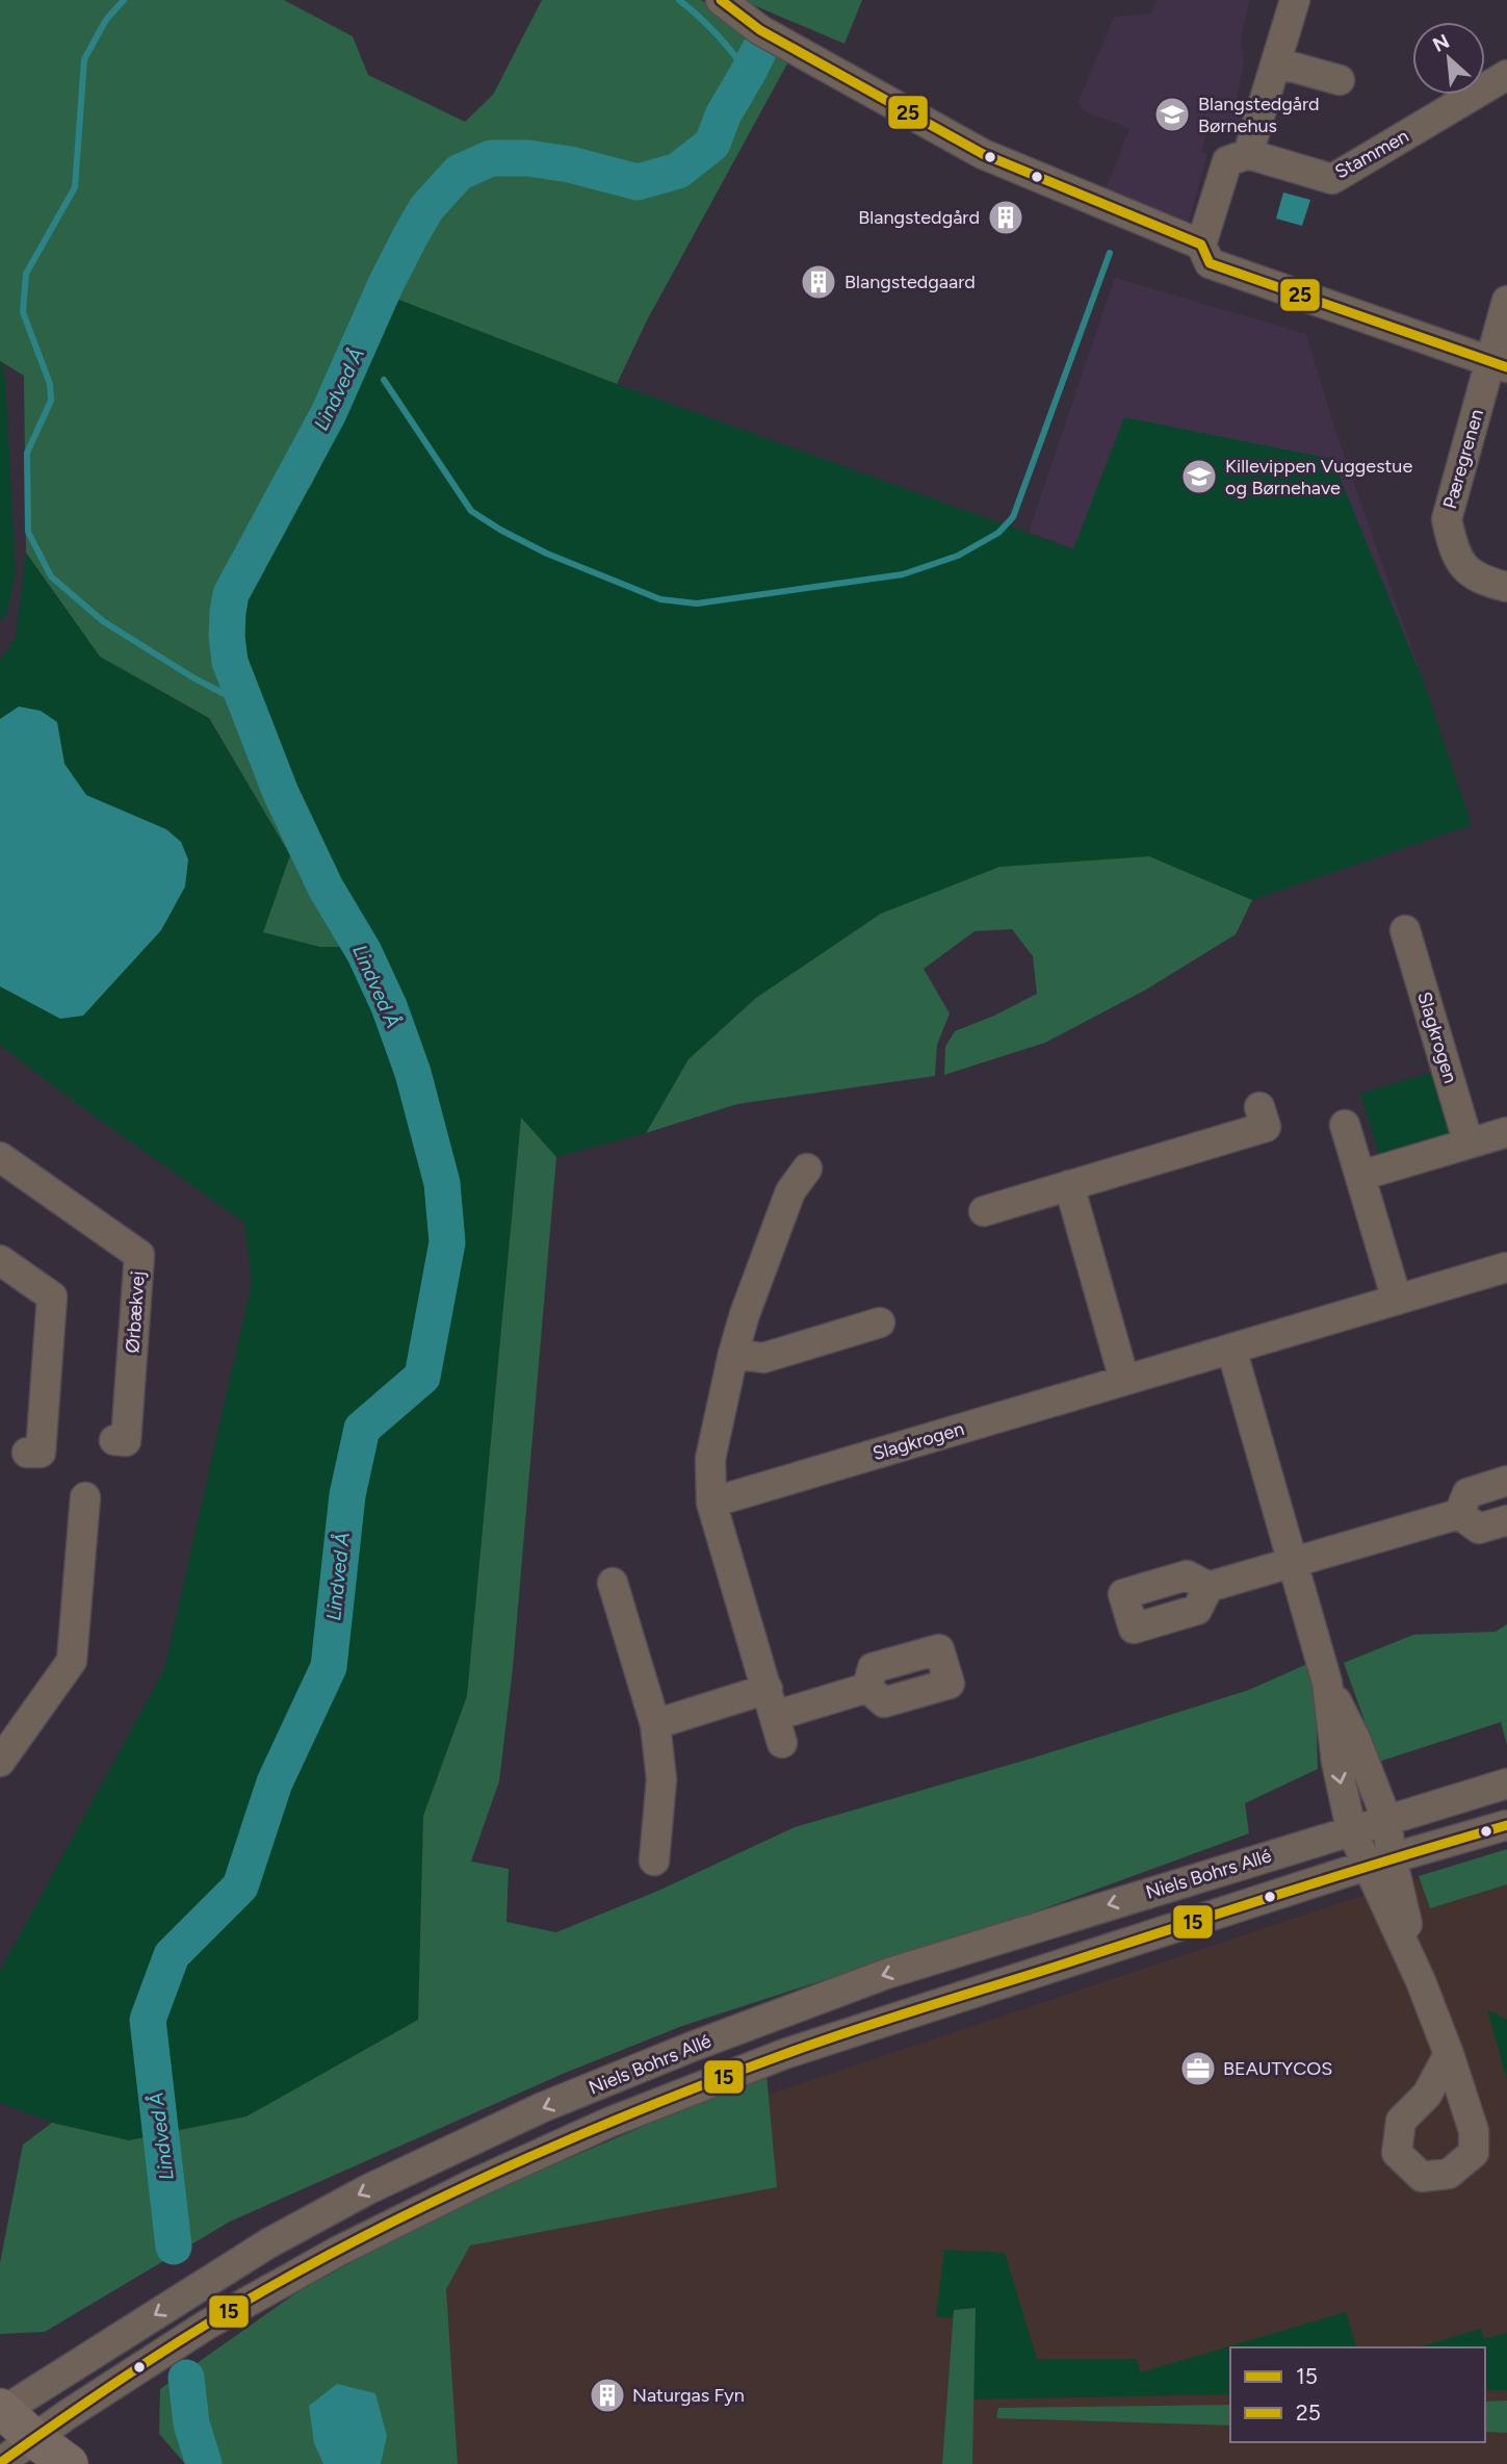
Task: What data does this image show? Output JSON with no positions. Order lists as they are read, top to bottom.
{
  "streets": {
    "street": [
      "Stammen",
      "Pæregrenen",
      "Slagkrogen",
      "Ørbækvej",
      "Niels Bohrs Allé"
    ]
  },
  "water": ["Lindved Å"],
  "places": {
    "school or university": ["Blangstedgård Børnehus", "Killevippen Vuggestue og Børnehave"],
    "building": ["Blangstedgård", "Blangstedgaard", "Naturgas Fyn"],
    "office": ["BEAUTYCOS"]
  },
  "lines": ["transit line 25", "transit line 15"],
  "legend": ["15", "25"],
  "north": "top left"
}
